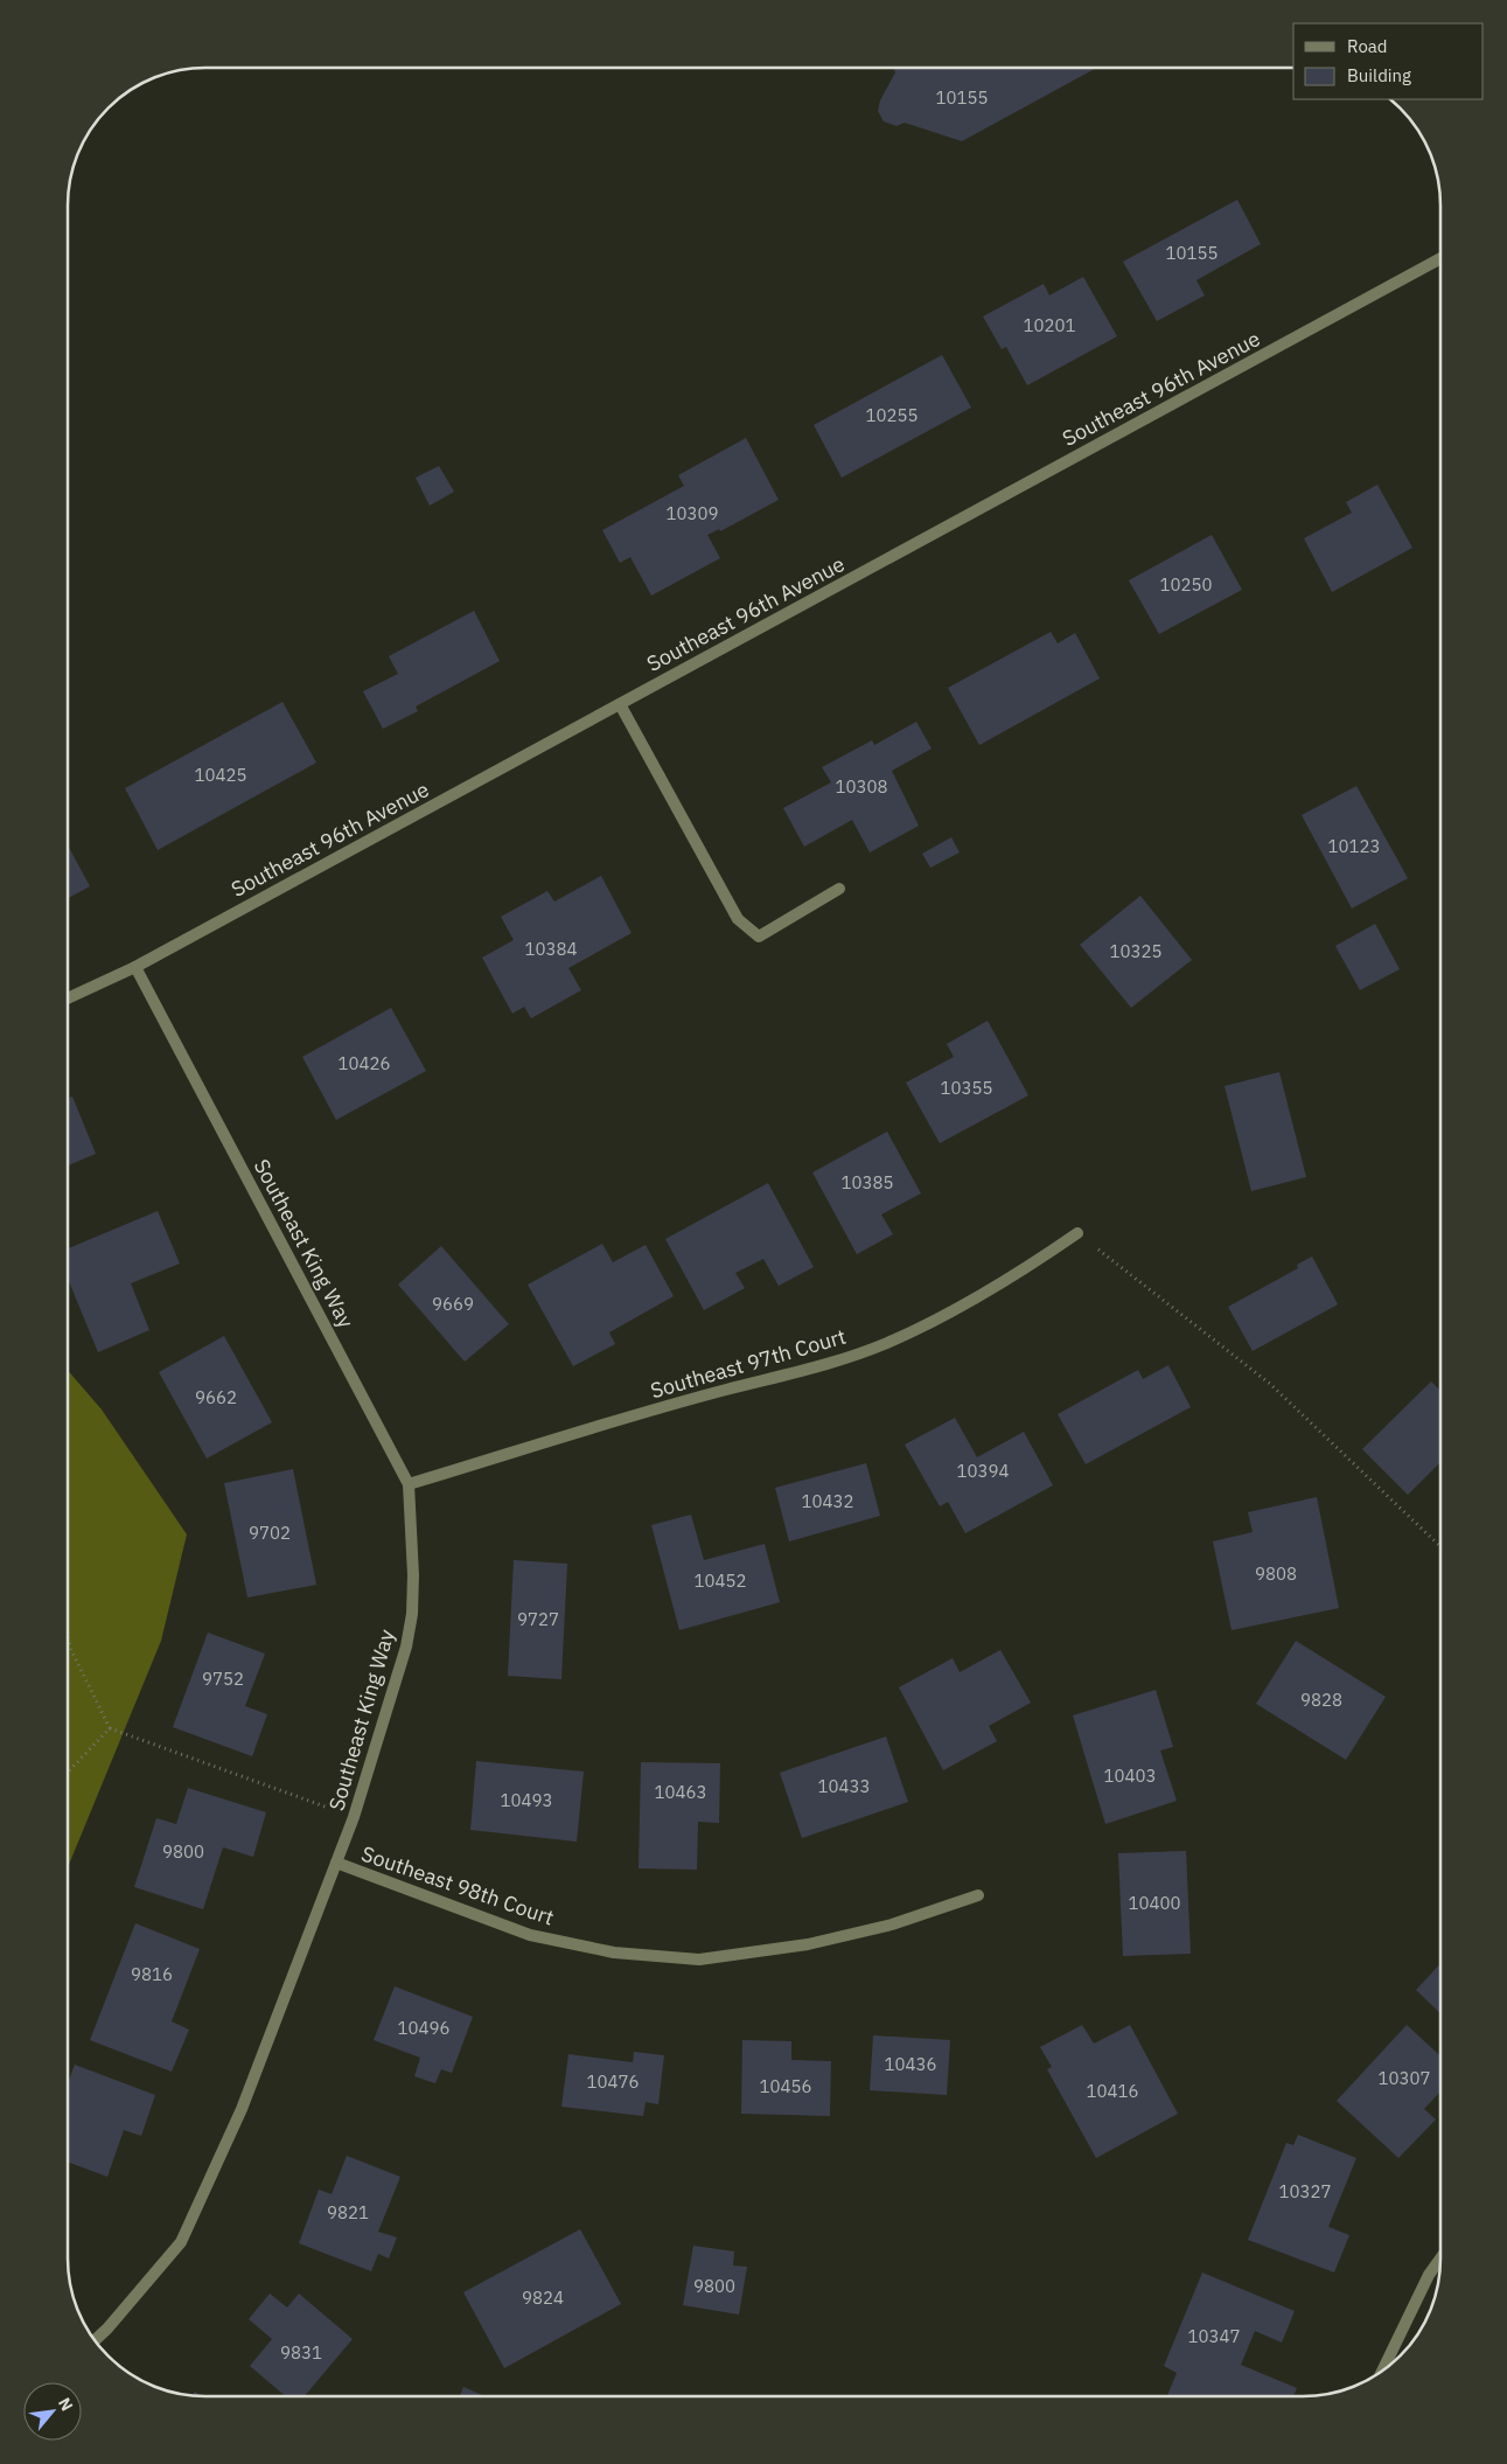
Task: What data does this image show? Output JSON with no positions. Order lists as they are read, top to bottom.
{
  "streets": {
    "street": [
      "Southeast 96th Avenue",
      "Southeast King Way",
      "Southeast 97th Court",
      "Southeast 98th Court"
    ]
  },
  "crossings": [
    ["Southeast 96th Avenue", "Southeast King Way"],
    ["Southeast King Way", "Southeast 97th Court"],
    ["Southeast King Way", "Southeast 98th Court"]
  ],
  "house_numbers": [
    "10155",
    "10155",
    "10201",
    "10255",
    "10309",
    "10250",
    "10425",
    "10308",
    "10123",
    "10384",
    "10325",
    "10426",
    "10355",
    "10385",
    "9669",
    "9662",
    "10394",
    "10432",
    "9702",
    "9808",
    "10452",
    "9727",
    "9752",
    "9828",
    "10403",
    "10433",
    "10463",
    "10493",
    "9800",
    "10400",
    "9816",
    "10496",
    "10436",
    "10307",
    "10476",
    "10456",
    "10416",
    "10327",
    "9821",
    "9800",
    "9824",
    "10347",
    "9831"
  ],
  "legend": ["Road", "Building"],
  "north": "top right"
}
